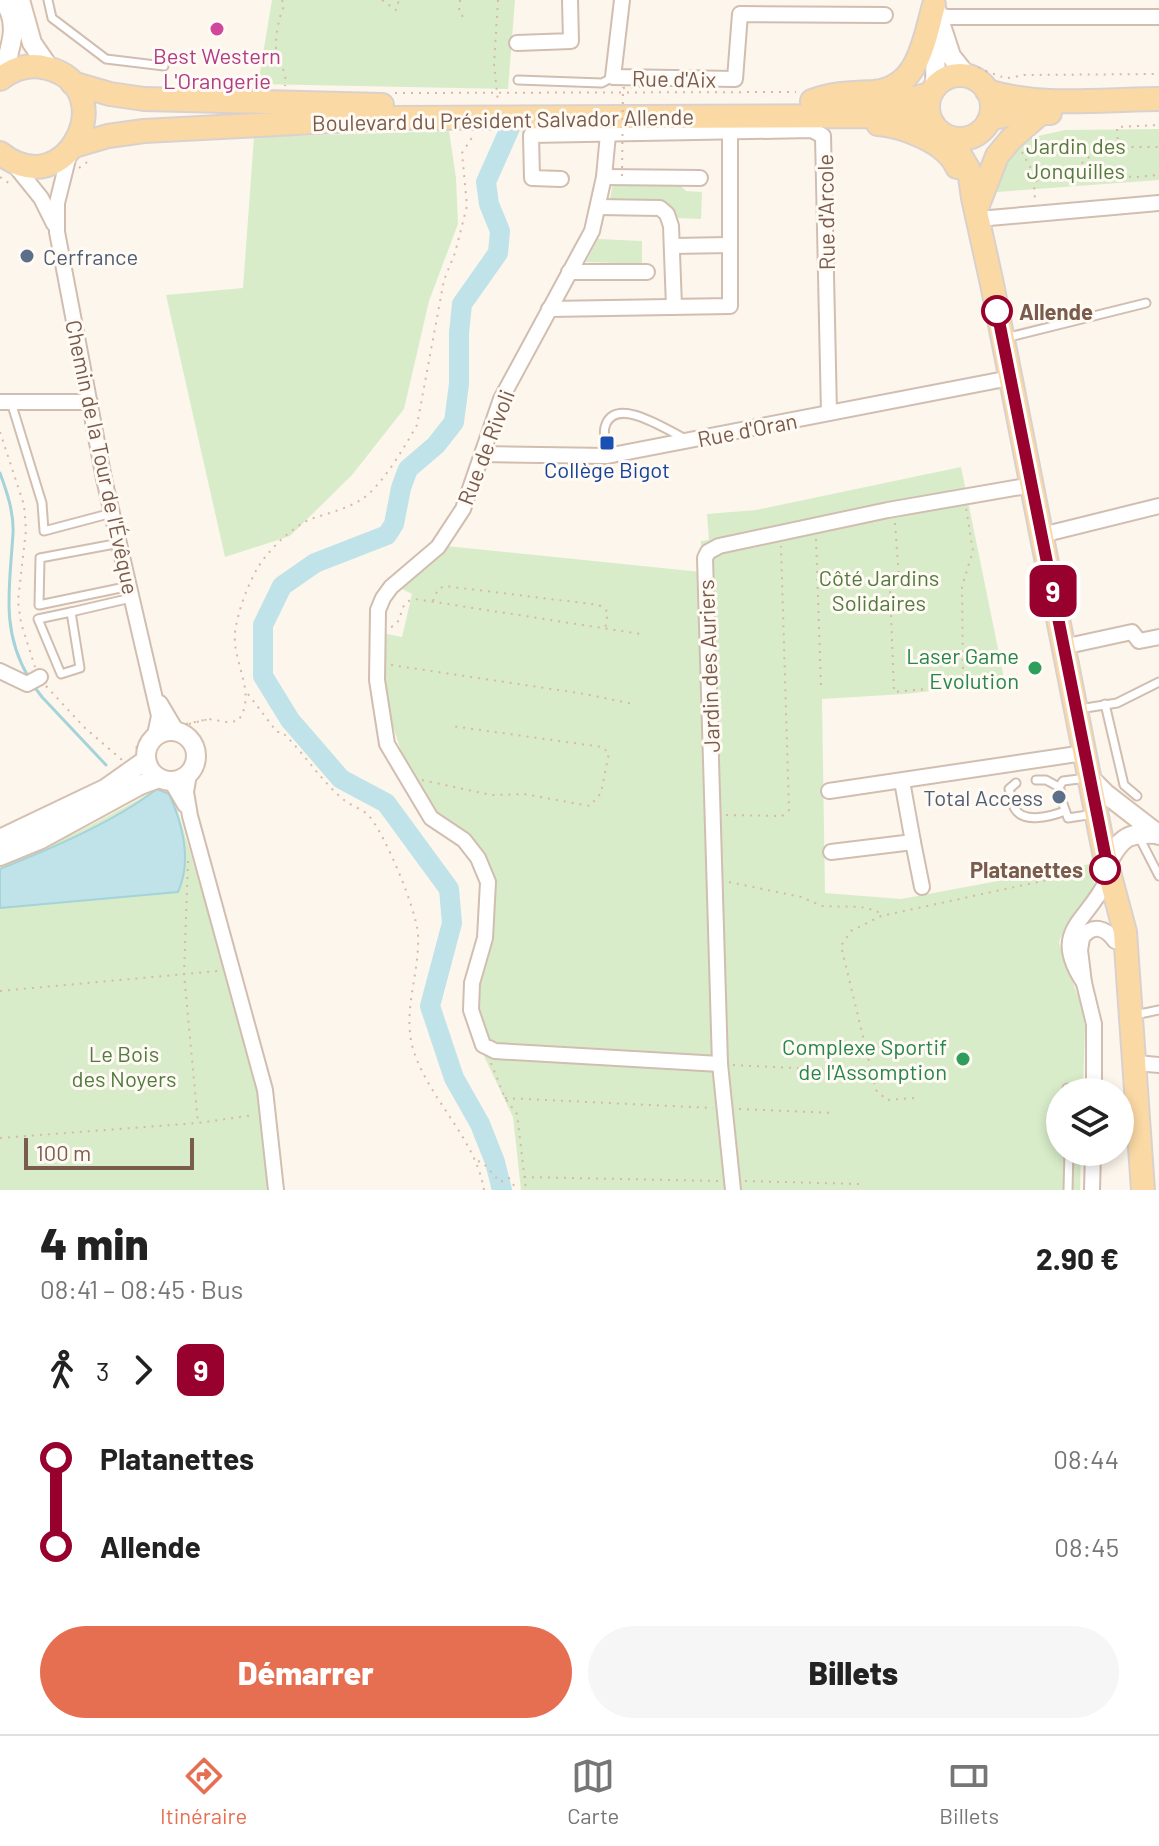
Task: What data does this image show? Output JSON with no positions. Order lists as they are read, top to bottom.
{
  "streets": {
    "main road": ["Boulevard du Président Salvador Allende"],
    "street": [
      "Rue d'Aix",
      "Rue d'Arcole",
      "Rue d'Oran",
      "Rue de Rivoli",
      "Chemin de la Tour de l'Évêque",
      "Jardin des Auriers"
    ]
  },
  "crossings": [
    ["Boulevard du Président Salvador Allende", "Chemin de la Tour de l'Évêque"],
    ["Rue d'Arcole", "Rue d'Oran"],
    ["Rue d'Arcole", "Rue de Rivoli"],
    ["Rue d'Oran", "Rue de Rivoli"]
  ],
  "parks": ["Jardin des Jonquilles", "Côté Jardins Solidaires", "Le Bois des Noyers"],
  "places": {
    "other": [
      "Best Western L'Orangerie",
      "Cerfrance",
      "Allende",
      "Laser Game Evolution",
      "Total Access",
      "Platanettes",
      "Complexe Sportif de l'Assomption"
    ],
    "transit": ["Collège Bigot"]
  },
  "lines": ["bus line 9"],
  "scale_bar": "100 m",
  "page": {
    "on_map": "9",
    "scale": "100 m",
    "heading": ["4 min", "08:41 – 08:45 · Bus", "2.90 €"],
    "legs": ["3", "9"],
    "list": [
      {
        "name": "Platanettes",
        "value": "08:44"
      },
      {
        "name": "Allende",
        "value": "08:45"
      }
    ],
    "buttons": ["Démarrer", "Billets"],
    "tabs": ["Itinéraire", "Carte", "Billets"]
  }
}
